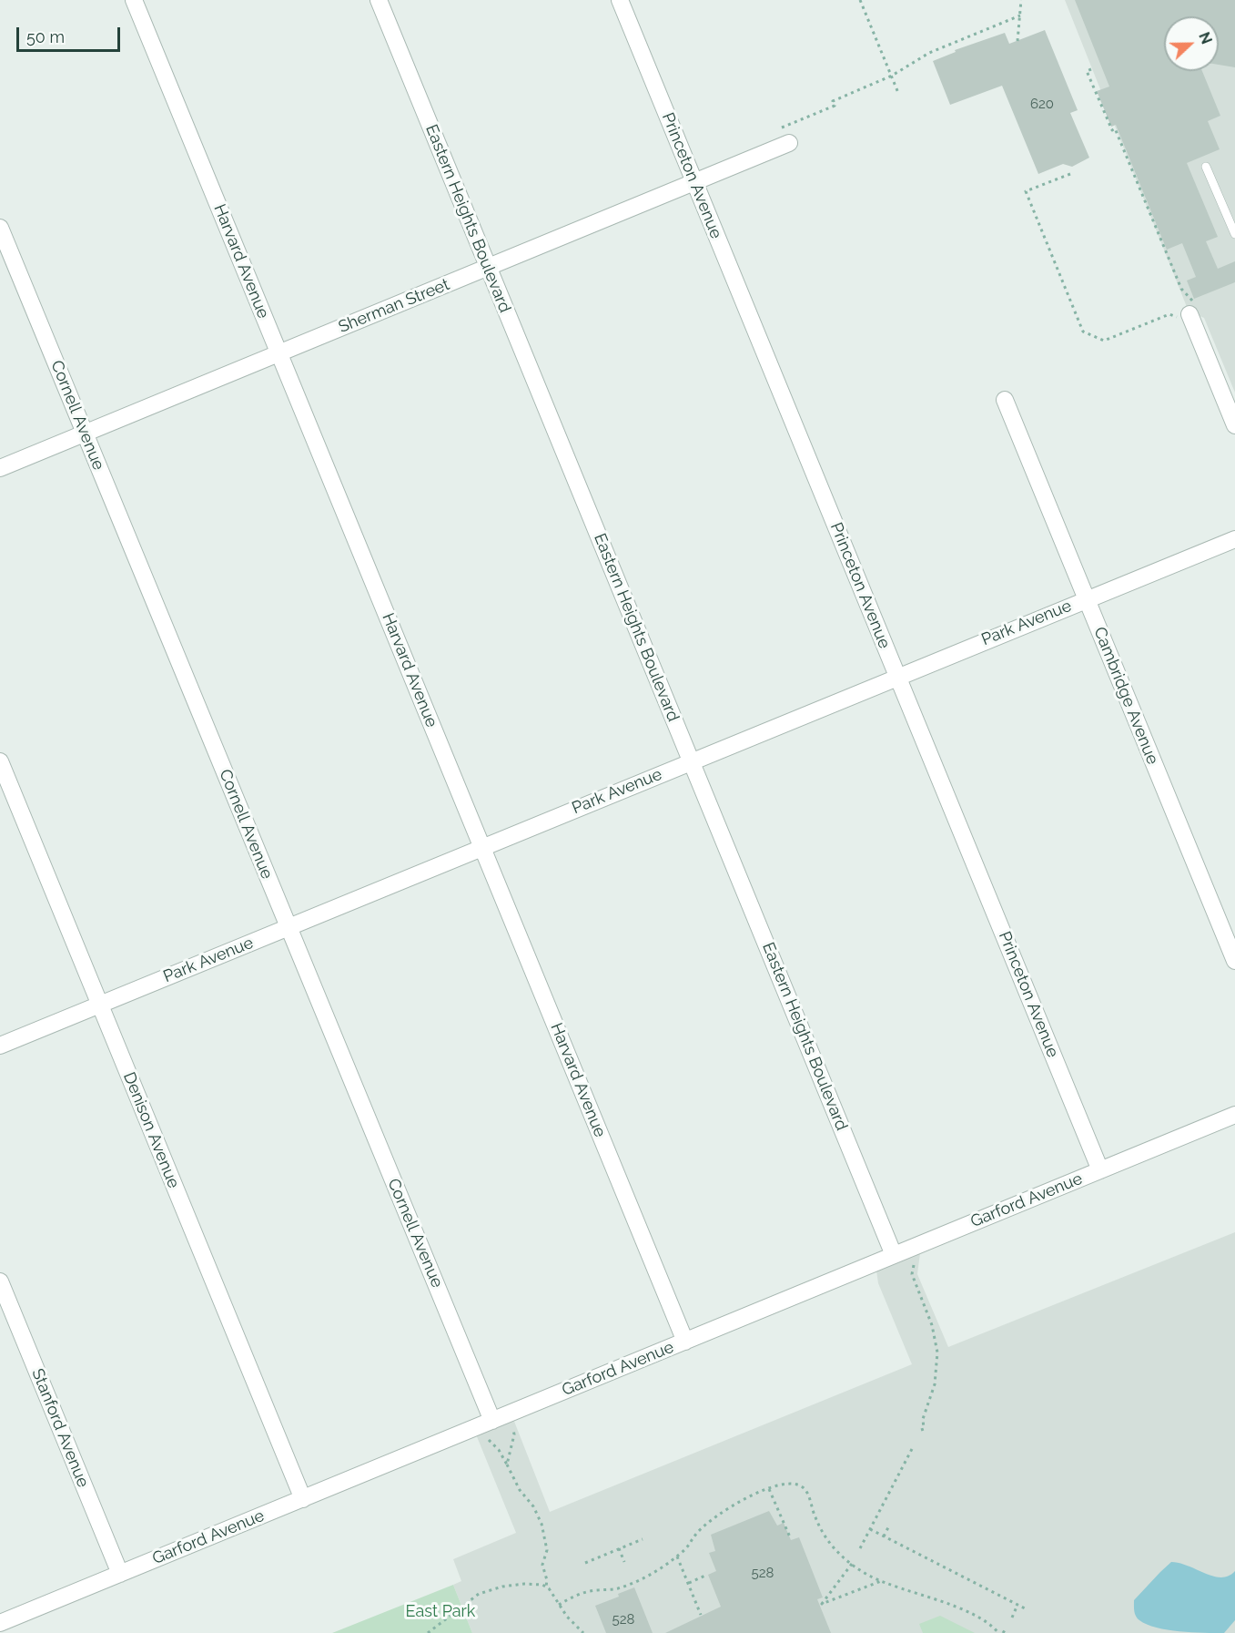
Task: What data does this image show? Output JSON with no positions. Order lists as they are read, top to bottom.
{
  "streets": {
    "street": [
      "Princeton Avenue",
      "Eastern Heights Boulevard",
      "Harvard Avenue",
      "Sherman Street",
      "Cornell Avenue",
      "Park Avenue",
      "Cambridge Avenue",
      "Denison Avenue",
      "Garford Avenue",
      "Stanford Avenue"
    ]
  },
  "crossings": [
    ["Princeton Avenue", "Sherman Street"],
    ["Princeton Avenue", "Park Avenue"],
    ["Princeton Avenue", "Garford Avenue"],
    ["Eastern Heights Boulevard", "Sherman Street"],
    ["Eastern Heights Boulevard", "Park Avenue"],
    ["Eastern Heights Boulevard", "Garford Avenue"],
    ["Harvard Avenue", "Sherman Street"],
    ["Harvard Avenue", "Park Avenue"],
    ["Harvard Avenue", "Garford Avenue"],
    ["Sherman Street", "Cornell Avenue"],
    ["Cornell Avenue", "Park Avenue"],
    ["Cornell Avenue", "Garford Avenue"],
    ["Park Avenue", "Cambridge Avenue"],
    ["Park Avenue", "Denison Avenue"],
    ["Denison Avenue", "Garford Avenue"],
    ["Garford Avenue", "Stanford Avenue"]
  ],
  "parks": ["East Park"],
  "house_numbers": ["620", "528", "528"],
  "scale_bar": "50 m",
  "north": "right"
}
